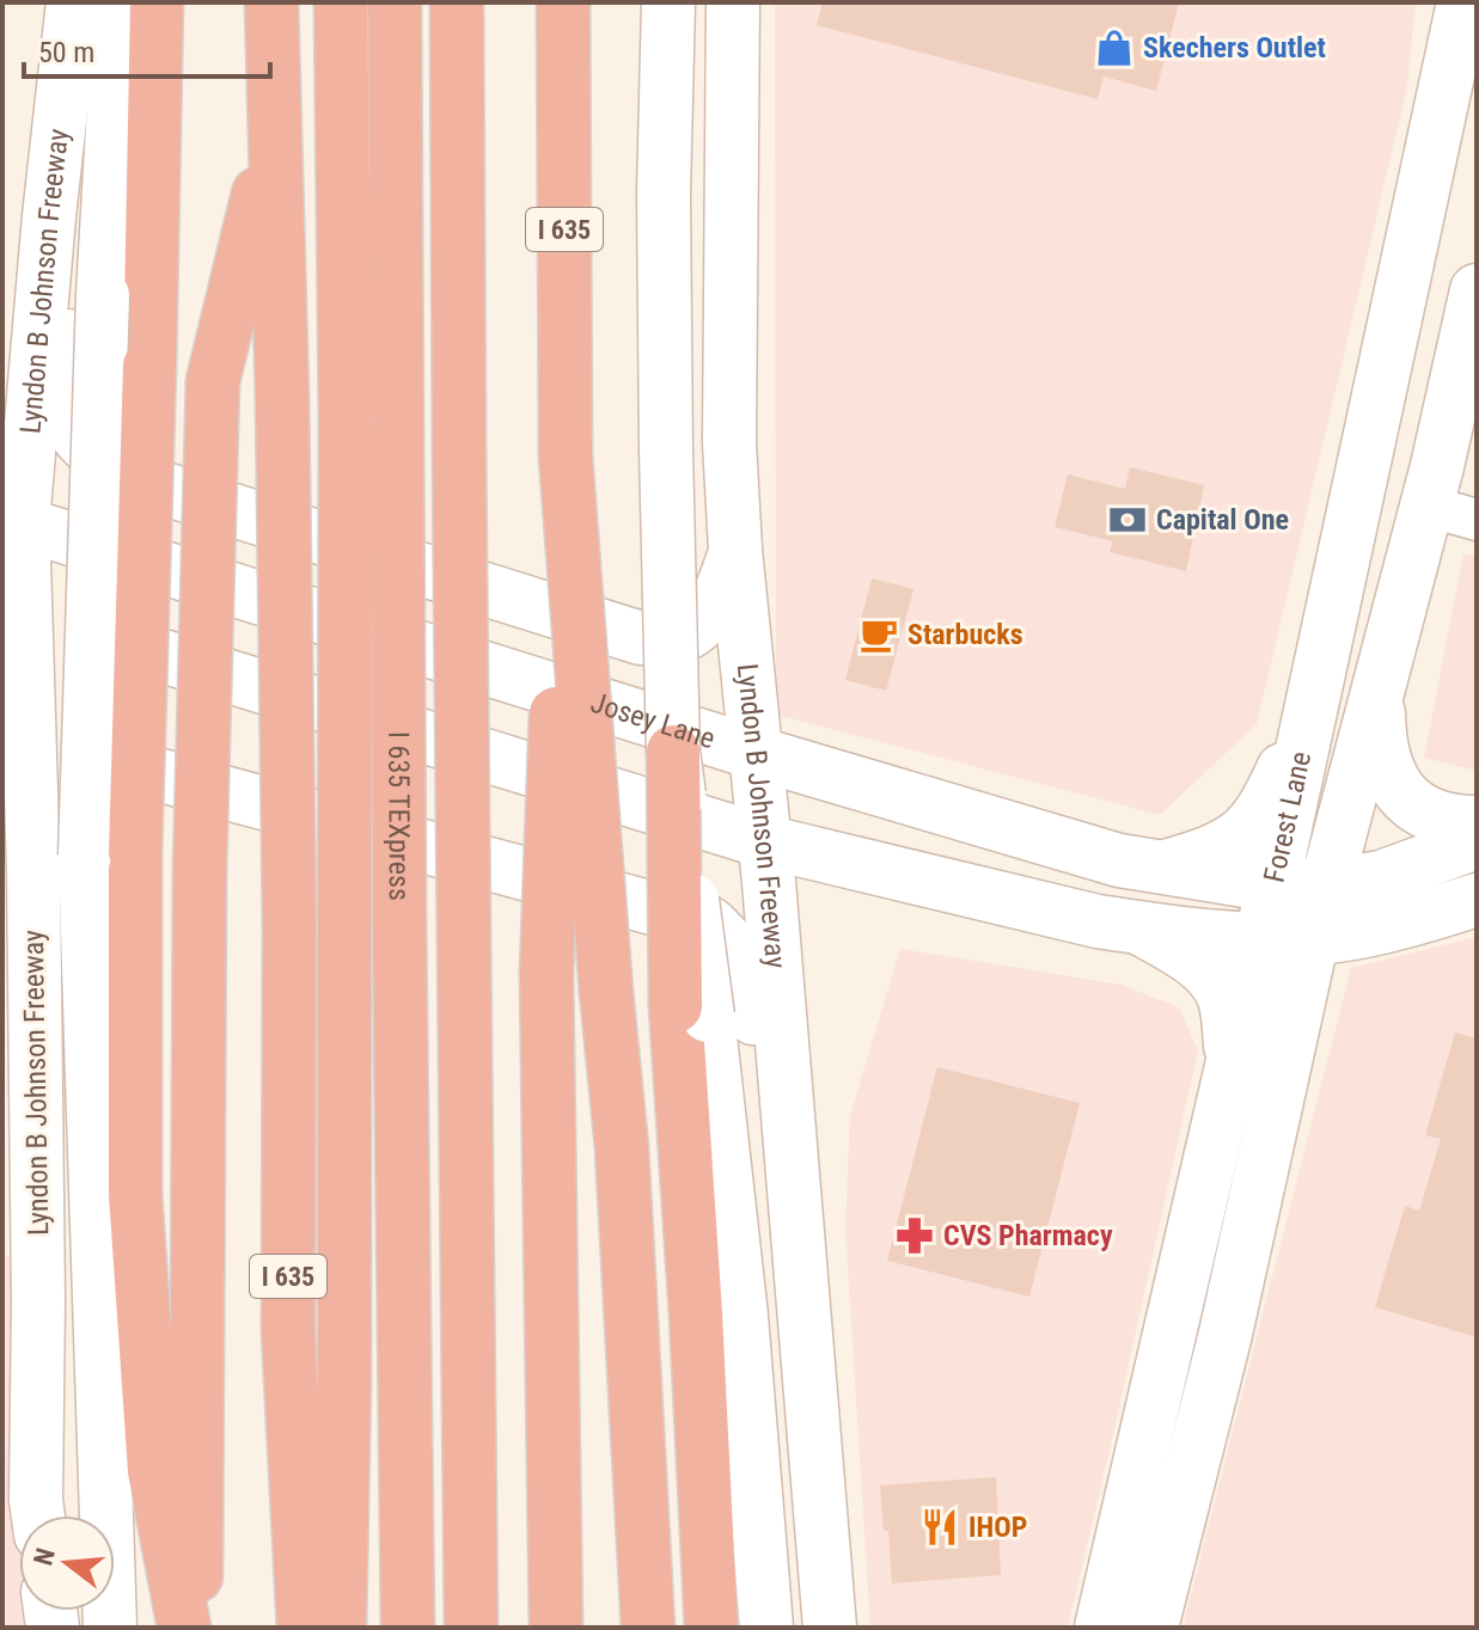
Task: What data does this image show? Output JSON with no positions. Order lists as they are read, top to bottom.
{
  "streets": {
    "highway": ["I 635", "I 635 TEXpress"],
    "main road": ["Lyndon B Johnson Freeway", "Josey Lane", "Forest Lane"]
  },
  "crossings": [
    ["Lyndon B Johnson Freeway", "Josey Lane"],
    ["Josey Lane", "Forest Lane"]
  ],
  "places": {
    "shop": ["Skechers Outlet"],
    "bank": ["Capital One"],
    "cafe": ["Starbucks"],
    "pharmacy": ["CVS Pharmacy"],
    "restaurant": ["IHOP"]
  },
  "scale_bar": "50 m",
  "north": "left"
}
